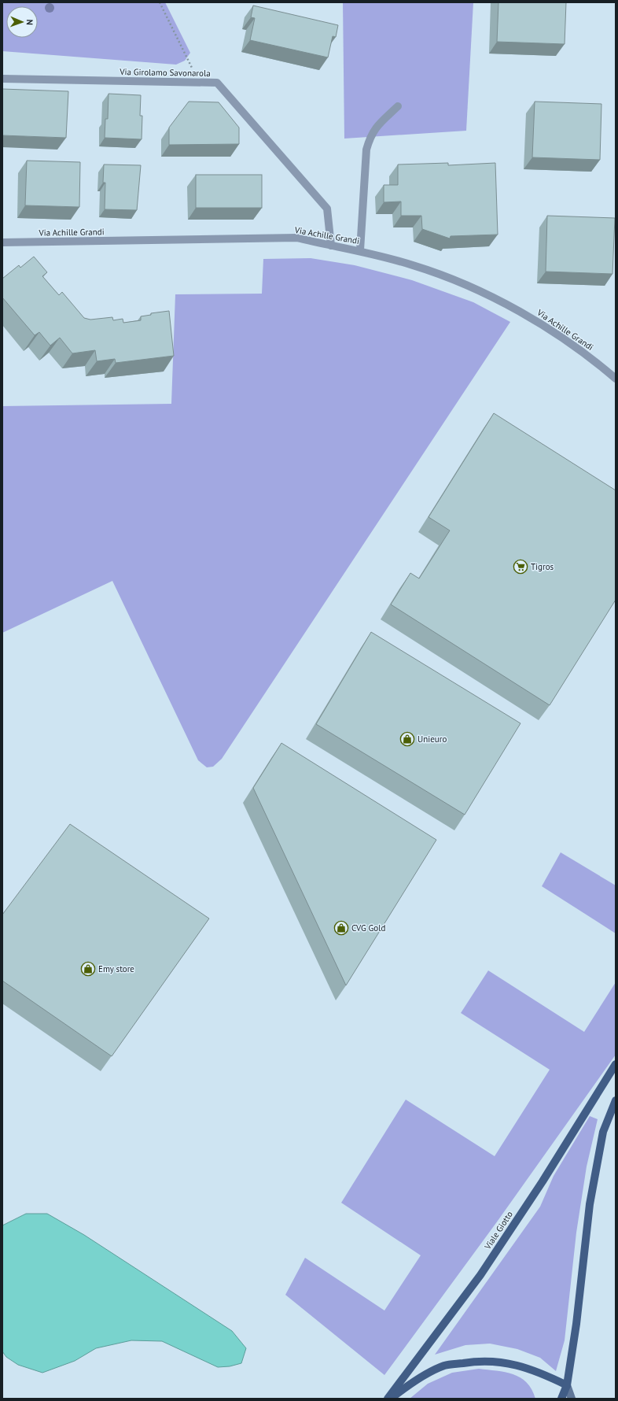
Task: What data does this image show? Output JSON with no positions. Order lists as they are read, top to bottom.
{
  "streets": {
    "main road": ["Viale Giotto"],
    "street": ["Via Girolamo Savonarola", "Via Achille Grandi"]
  },
  "crossings": [
    ["Via Girolamo Savonarola", "Via Achille Grandi"]
  ],
  "places": {
    "supermarket": ["Tigros"],
    "shop": ["Unieuro", "CVG Gold", "Emy store"]
  },
  "north": "right"
}
